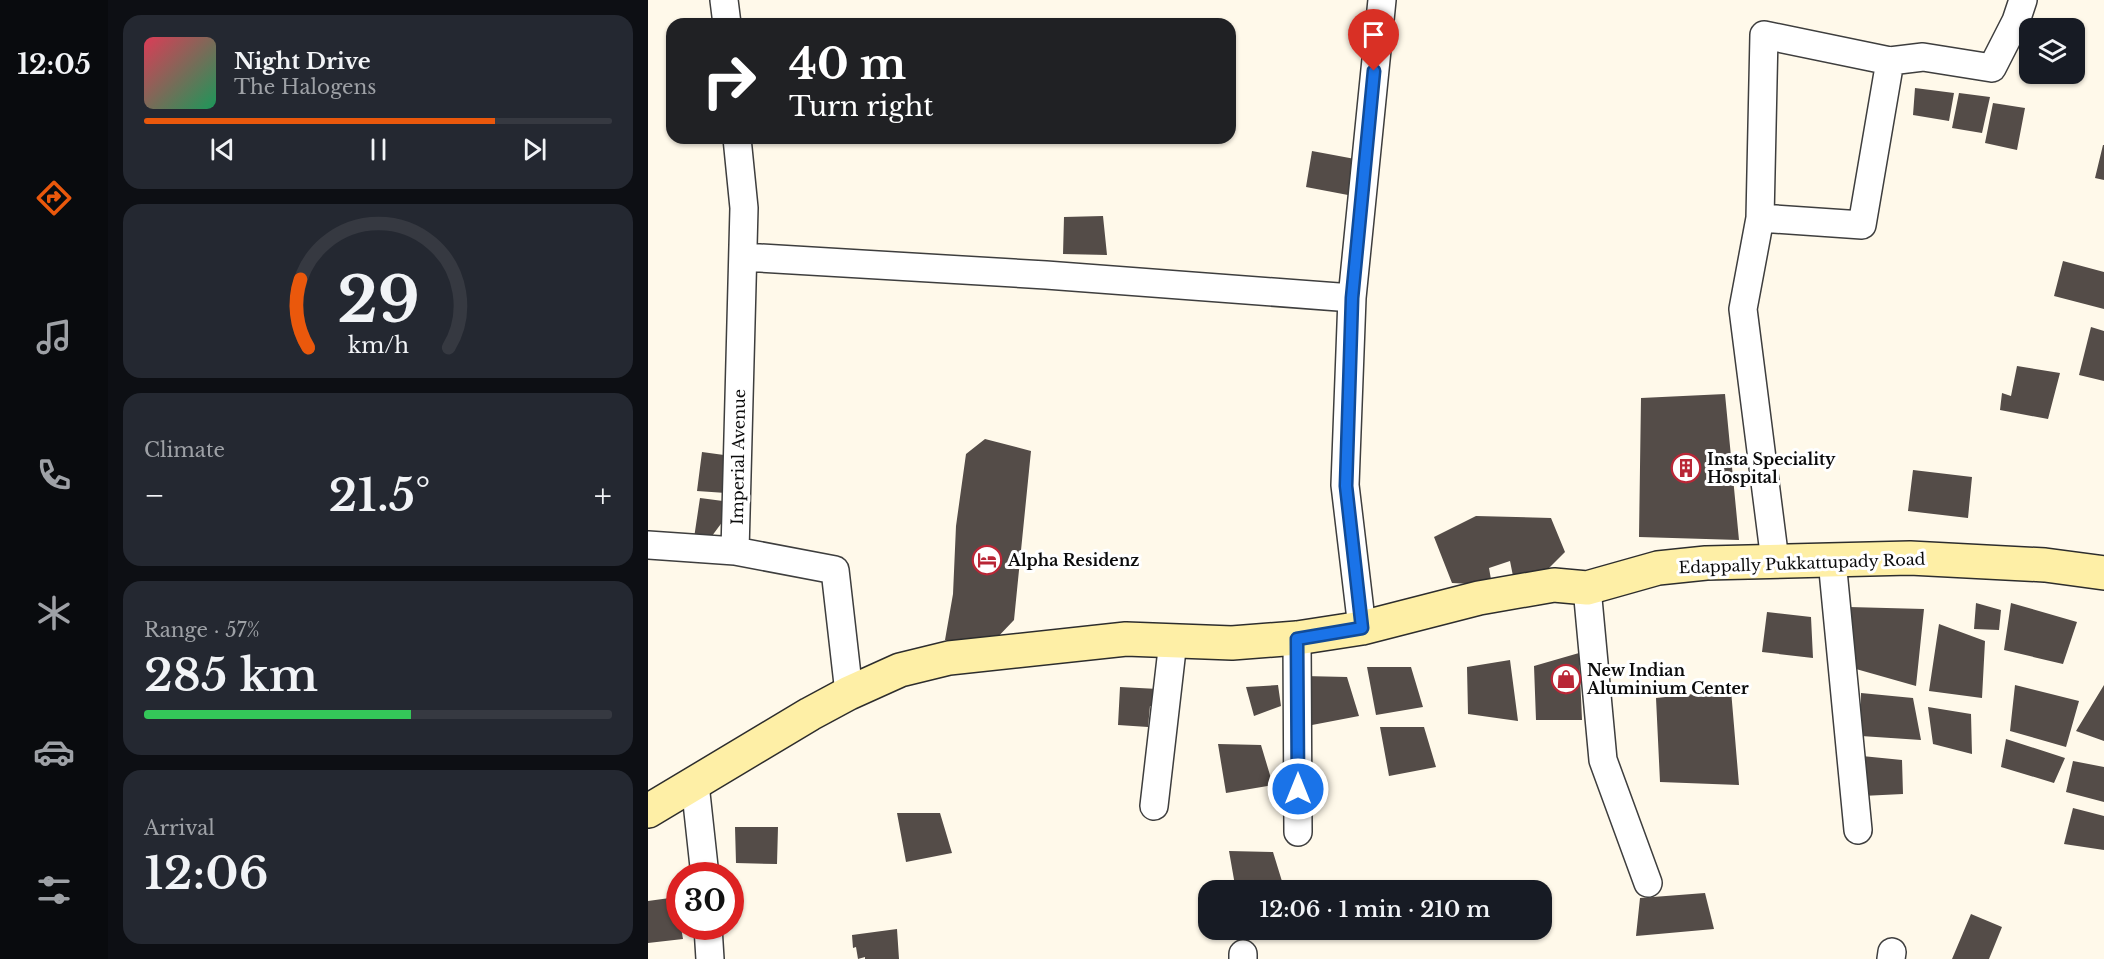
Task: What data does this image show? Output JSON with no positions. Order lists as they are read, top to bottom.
{
  "streets": {
    "main road": ["Edappally Pukkattupady Road"],
    "street": ["Imperial Avenue"]
  },
  "places": {
    "building": ["Insta Speciality Hospital"],
    "hotel": ["Alpha Residenz"],
    "shop": ["New Indian Aluminium Center"]
  },
  "page": {
    "tabs": "12:05",
    "turn": ["40 m", "Turn right"],
    "song": ["Night Drive", "The Halogens"],
    "tile": [
      "Climate",
      ["Range · 57%", "285 km"],
      ["Arrival", "12:06"]
    ],
    "heat": ["−", "21.5°", "+"],
    "limit": "30",
    "trip": "12:06 · 1 min · 210 m",
    "gauge": ["29", "km/h"]
  }
}
